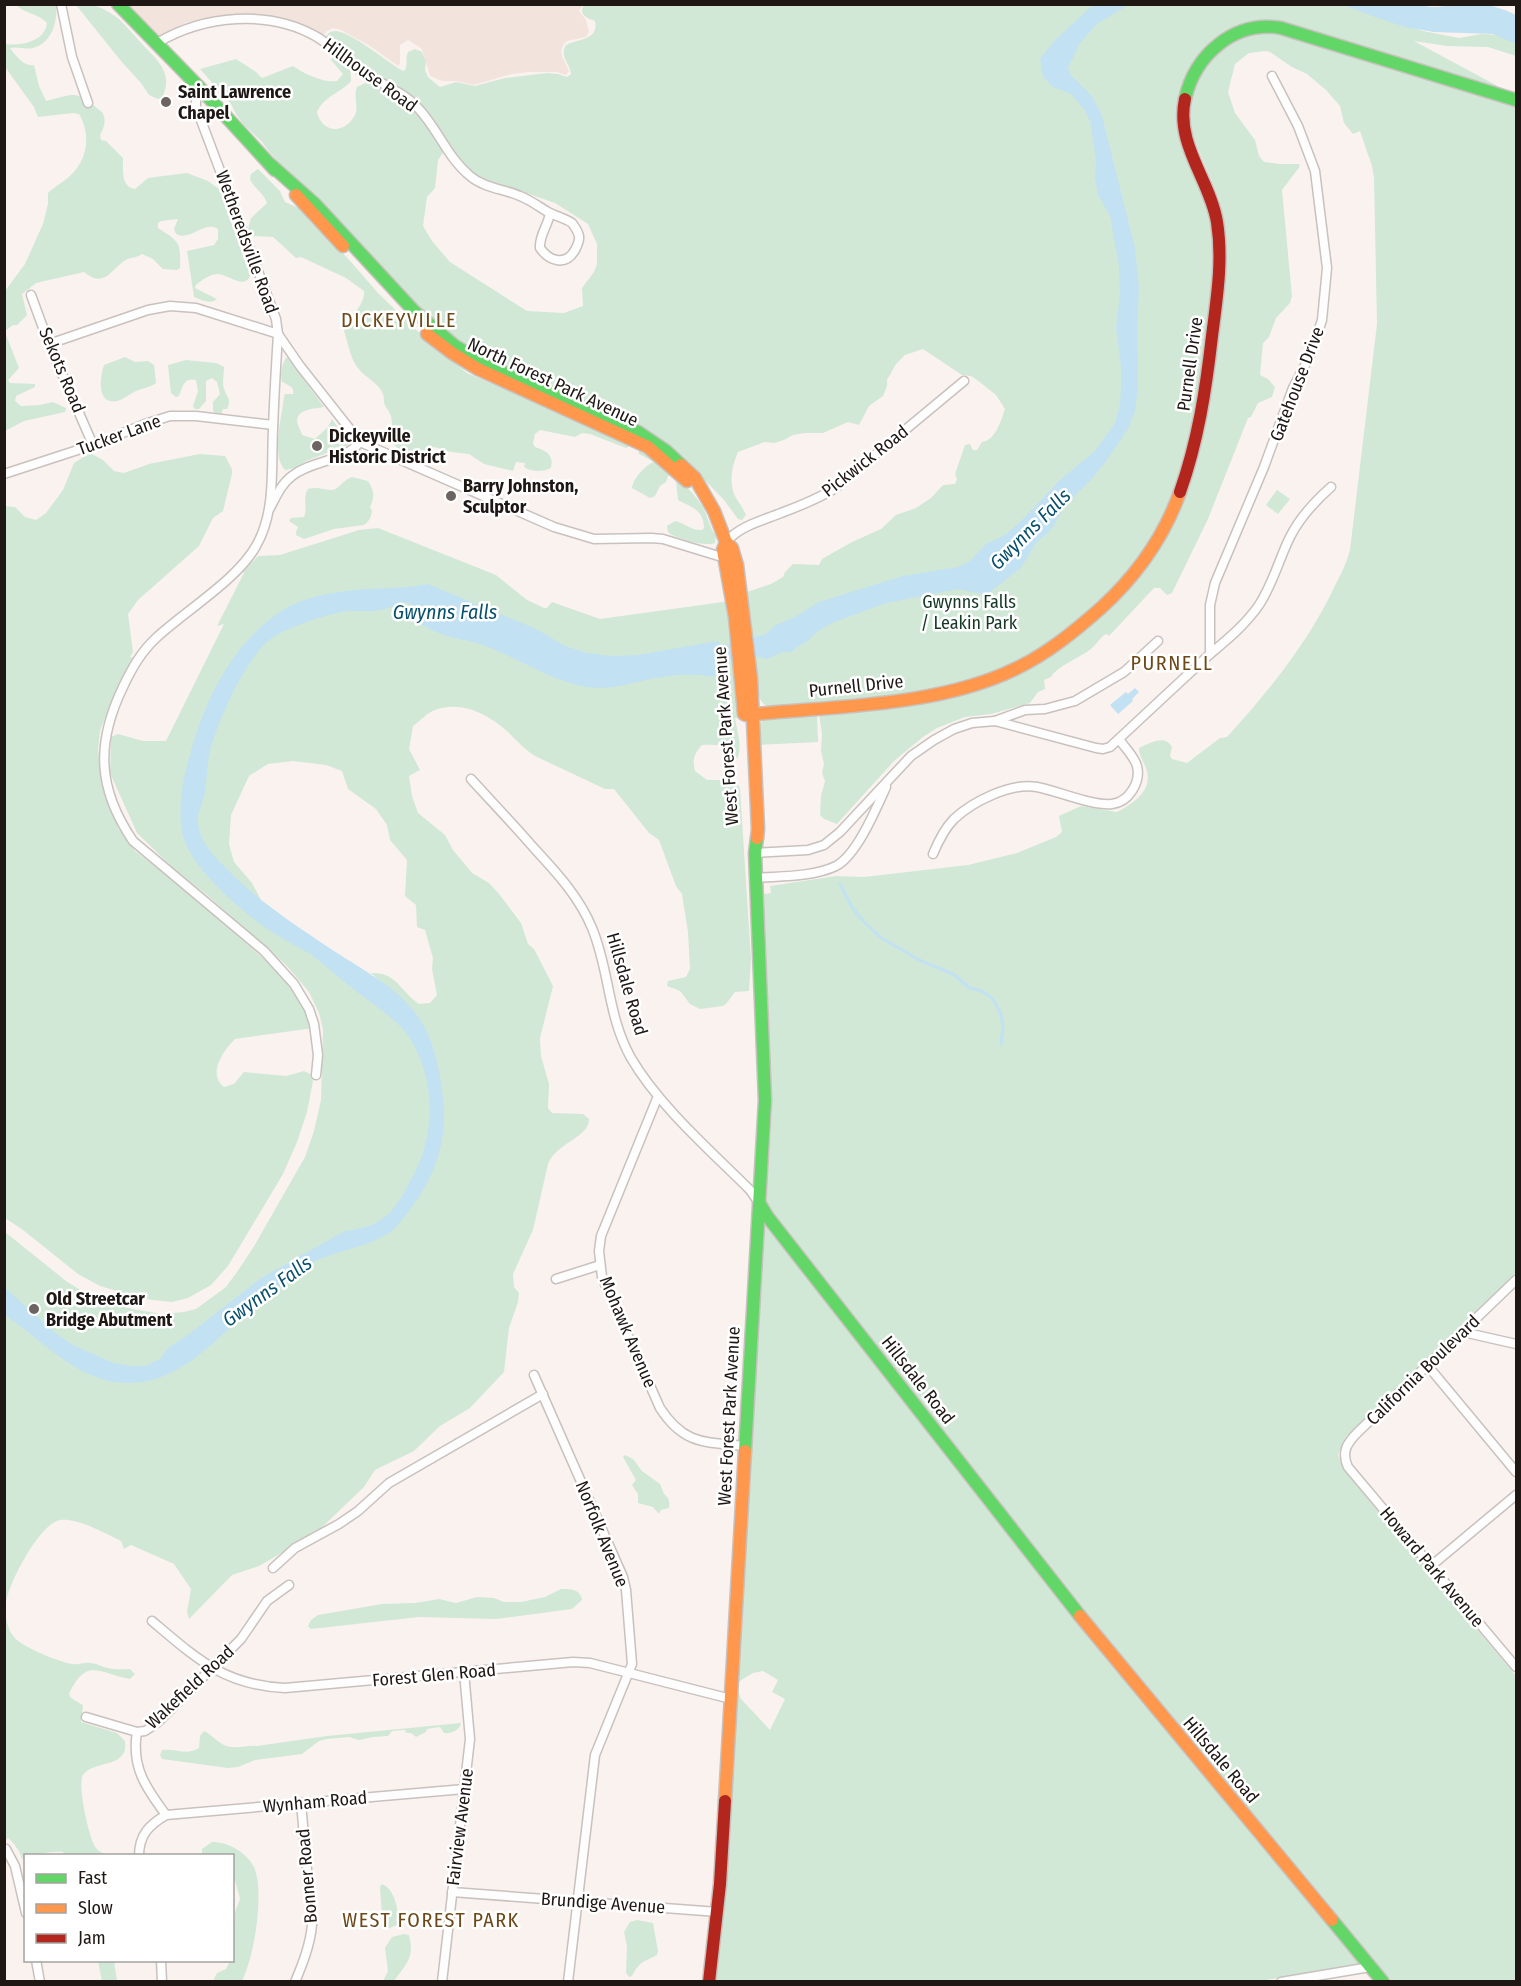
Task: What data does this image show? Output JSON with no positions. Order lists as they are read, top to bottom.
{
  "streets": {
    "main road": [
      "Purnell Drive",
      "North Forest Park Avenue",
      "West Forest Park Avenue",
      "Hillsdale Road"
    ],
    "street": [
      "Hillhouse Road",
      "Wetheredsville Road",
      "Sekots Road",
      "Gatehouse Drive",
      "Tucker Lane",
      "Pickwick Road",
      "Mohawk Avenue",
      "California Boulevard",
      "Norfolk Avenue",
      "Howard Park Avenue",
      "Forest Glen Road",
      "Wakefield Road",
      "Wynham Road",
      "Fairview Avenue",
      "Bonner Road",
      "Brundige Avenue"
    ]
  },
  "crossings": [
    ["Hillhouse Road", "North Forest Park Avenue"],
    ["Wetheredsville Road", "North Forest Park Avenue"],
    ["Wetheredsville Road", "Tucker Lane"],
    ["Purnell Drive", "West Forest Park Avenue"],
    ["Sekots Road", "Tucker Lane"],
    ["North Forest Park Avenue", "Pickwick Road"],
    ["North Forest Park Avenue", "West Forest Park Avenue"],
    ["West Forest Park Avenue", "Hillsdale Road"],
    ["West Forest Park Avenue", "Mohawk Avenue"],
    ["West Forest Park Avenue", "Forest Glen Road"],
    ["West Forest Park Avenue", "Brundige Avenue"],
    ["Hillsdale Road", "Mohawk Avenue"],
    ["California Boulevard", "Howard Park Avenue"],
    ["Norfolk Avenue", "Forest Glen Road"],
    ["Norfolk Avenue", "Brundige Avenue"],
    ["Forest Glen Road", "Wakefield Road"],
    ["Forest Glen Road", "Fairview Avenue"],
    ["Wakefield Road", "Wynham Road"],
    ["Wynham Road", "Fairview Avenue"],
    ["Wynham Road", "Bonner Road"],
    ["Fairview Avenue", "Brundige Avenue"]
  ],
  "districts": ["DICKEYVILLE", "PURNELL", "WEST FOREST PARK"],
  "water": ["Gwynns Falls"],
  "parks": ["Gwynns Falls / Leakin Park"],
  "places": [
    "Saint Lawrence Chapel",
    "Dickeyville Historic District",
    "Barry Johnston, Sculptor",
    "Old Streetcar Bridge Abutment"
  ],
  "legend": ["Fast", "Slow", "Jam"]
}
